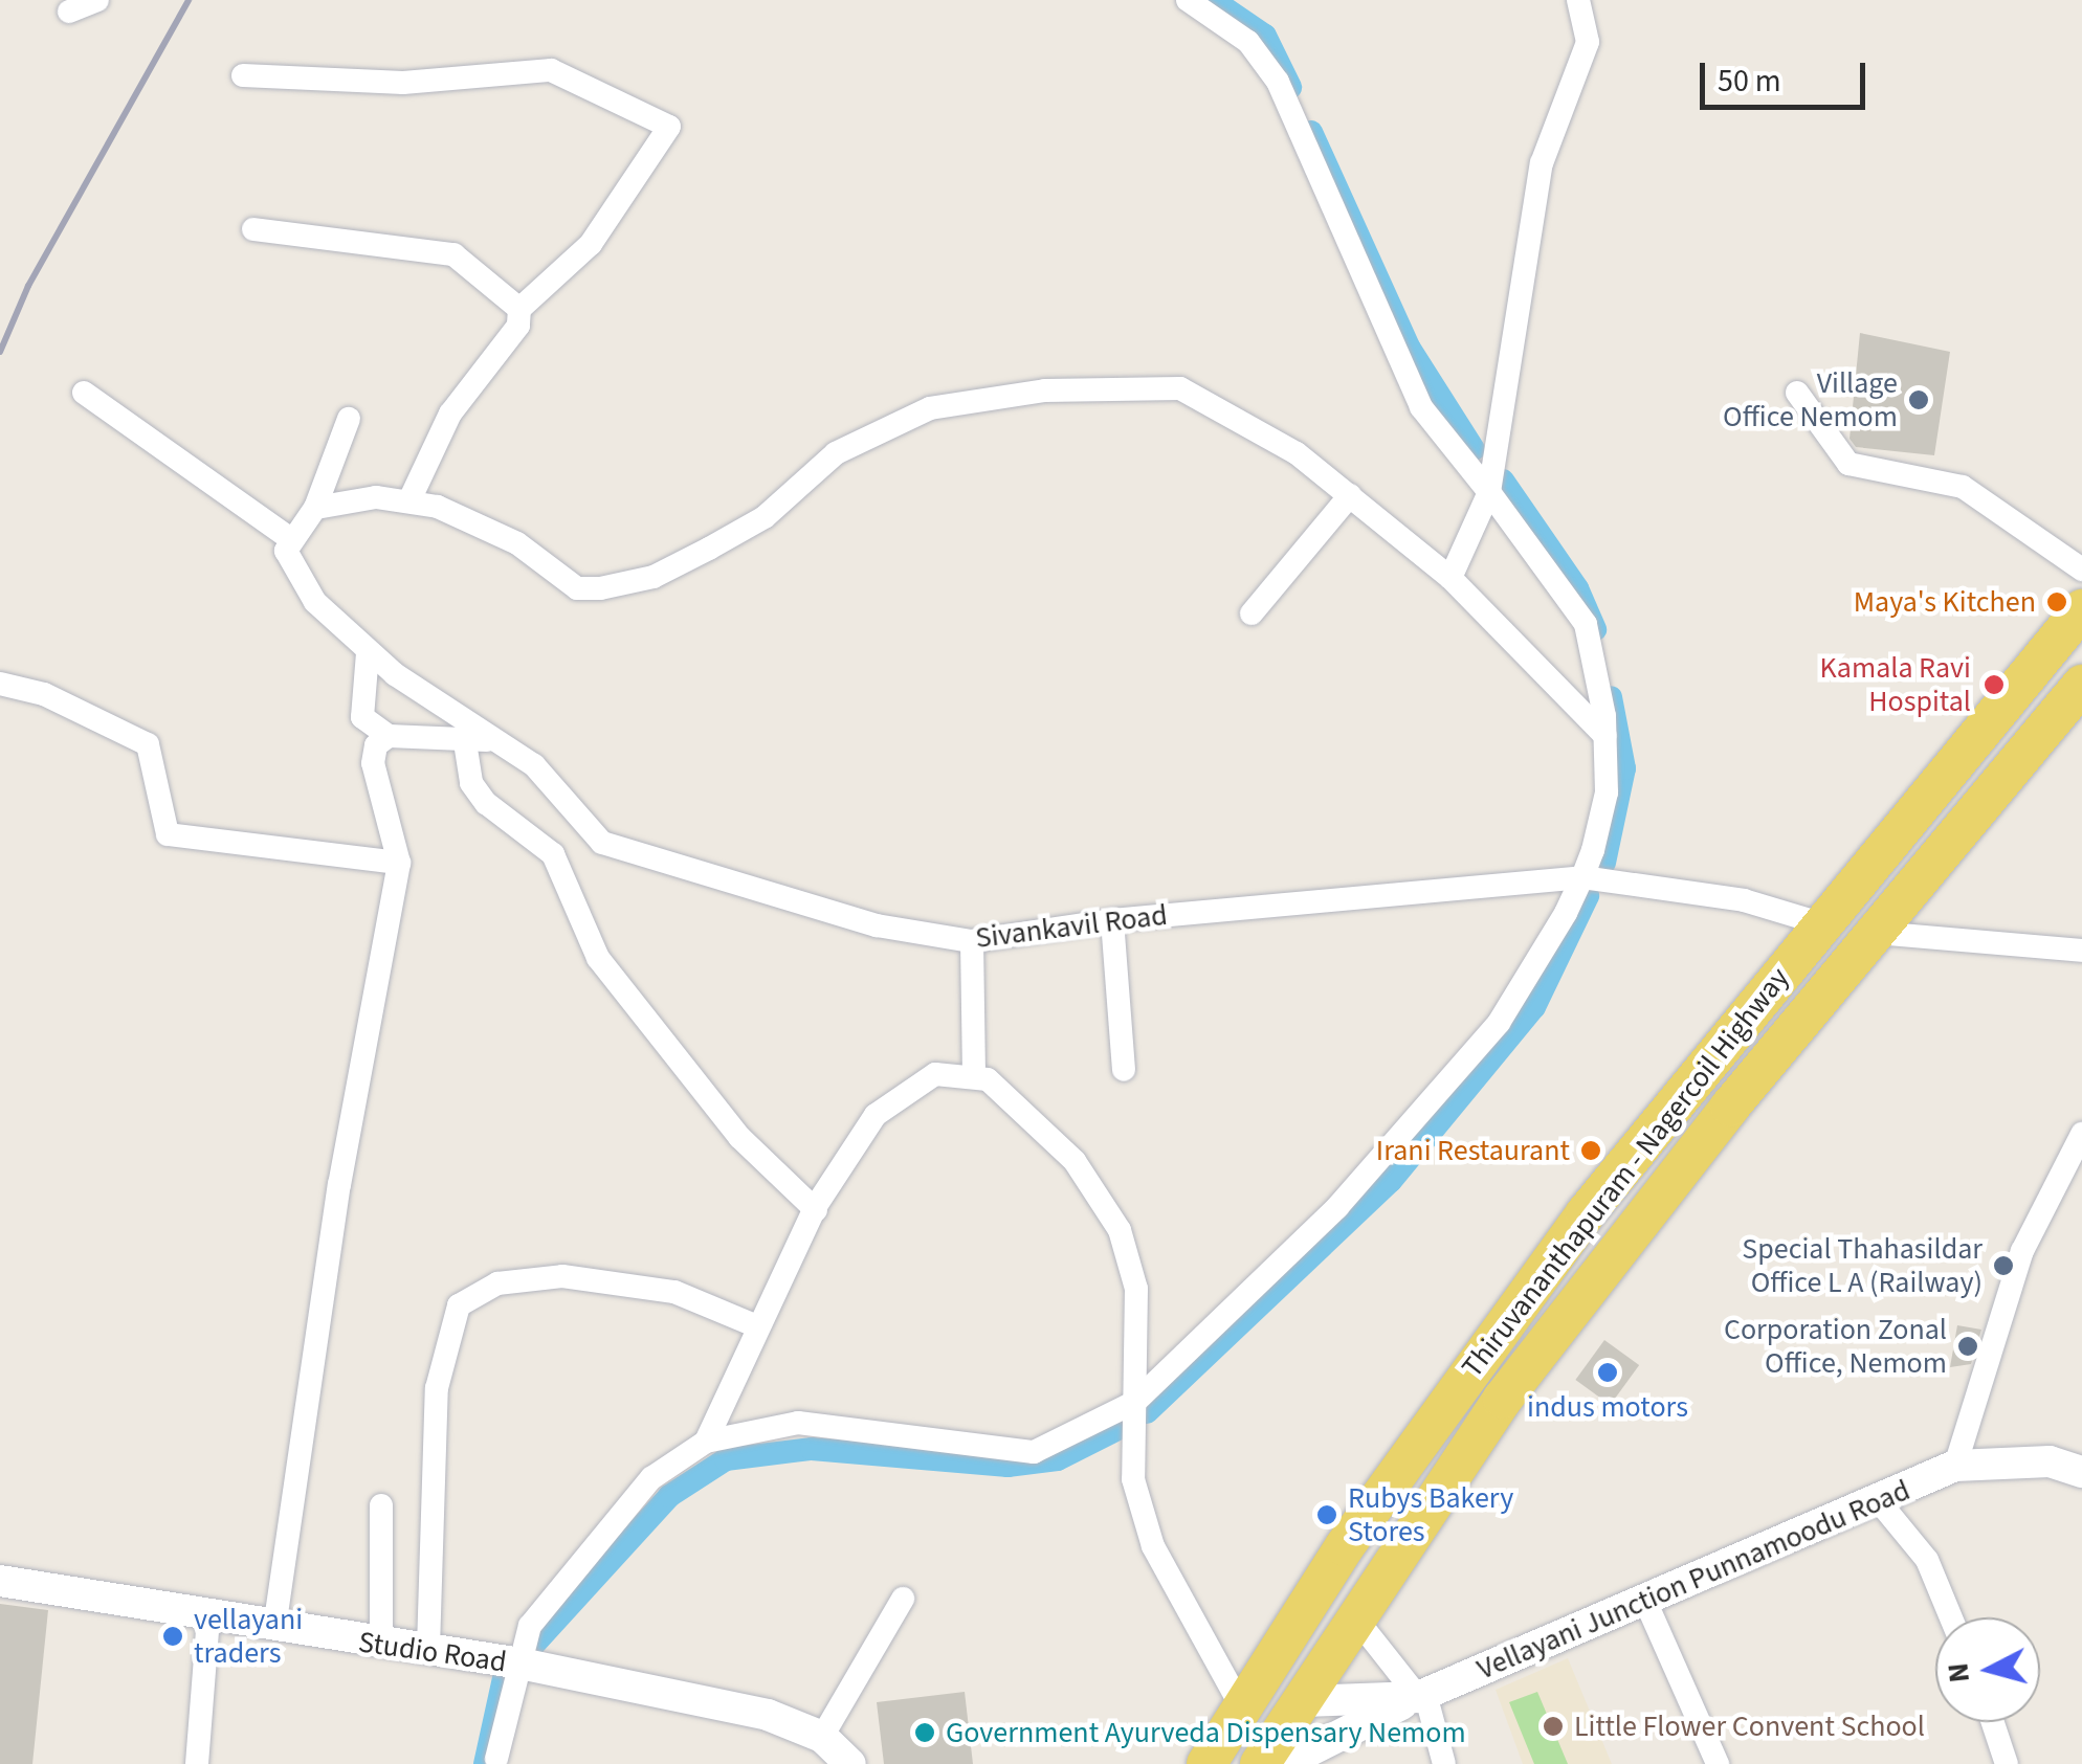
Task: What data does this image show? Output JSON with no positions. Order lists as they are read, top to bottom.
{
  "streets": {
    "main road": ["Thiruvananthapuram - Nagercoil Highway"],
    "street": ["Sivankavil Road", "Vellayani Junction Punnamoodu Road", "Studio Road"]
  },
  "crossings": [
    ["Sivankavil Road", "Thiruvananthapuram - Nagercoil Highway"],
    ["Thiruvananthapuram - Nagercoil Highway", "Vellayani Junction Punnamoodu Road"]
  ],
  "places": [
    "Village Office Nemom",
    "Maya's Kitchen",
    "Kamala Ravi Hospital",
    "Irani Restaurant",
    "Special Thahasildar Office L A (Railway)",
    "Corporation Zonal Office, Nemom",
    "indus motors",
    "Rubys Bakery Stores",
    "vellayani traders",
    "Little Flower Convent School",
    "Government Ayurveda Dispensary Nemom"
  ],
  "scale_bar": "50 m",
  "north": "left"
}
